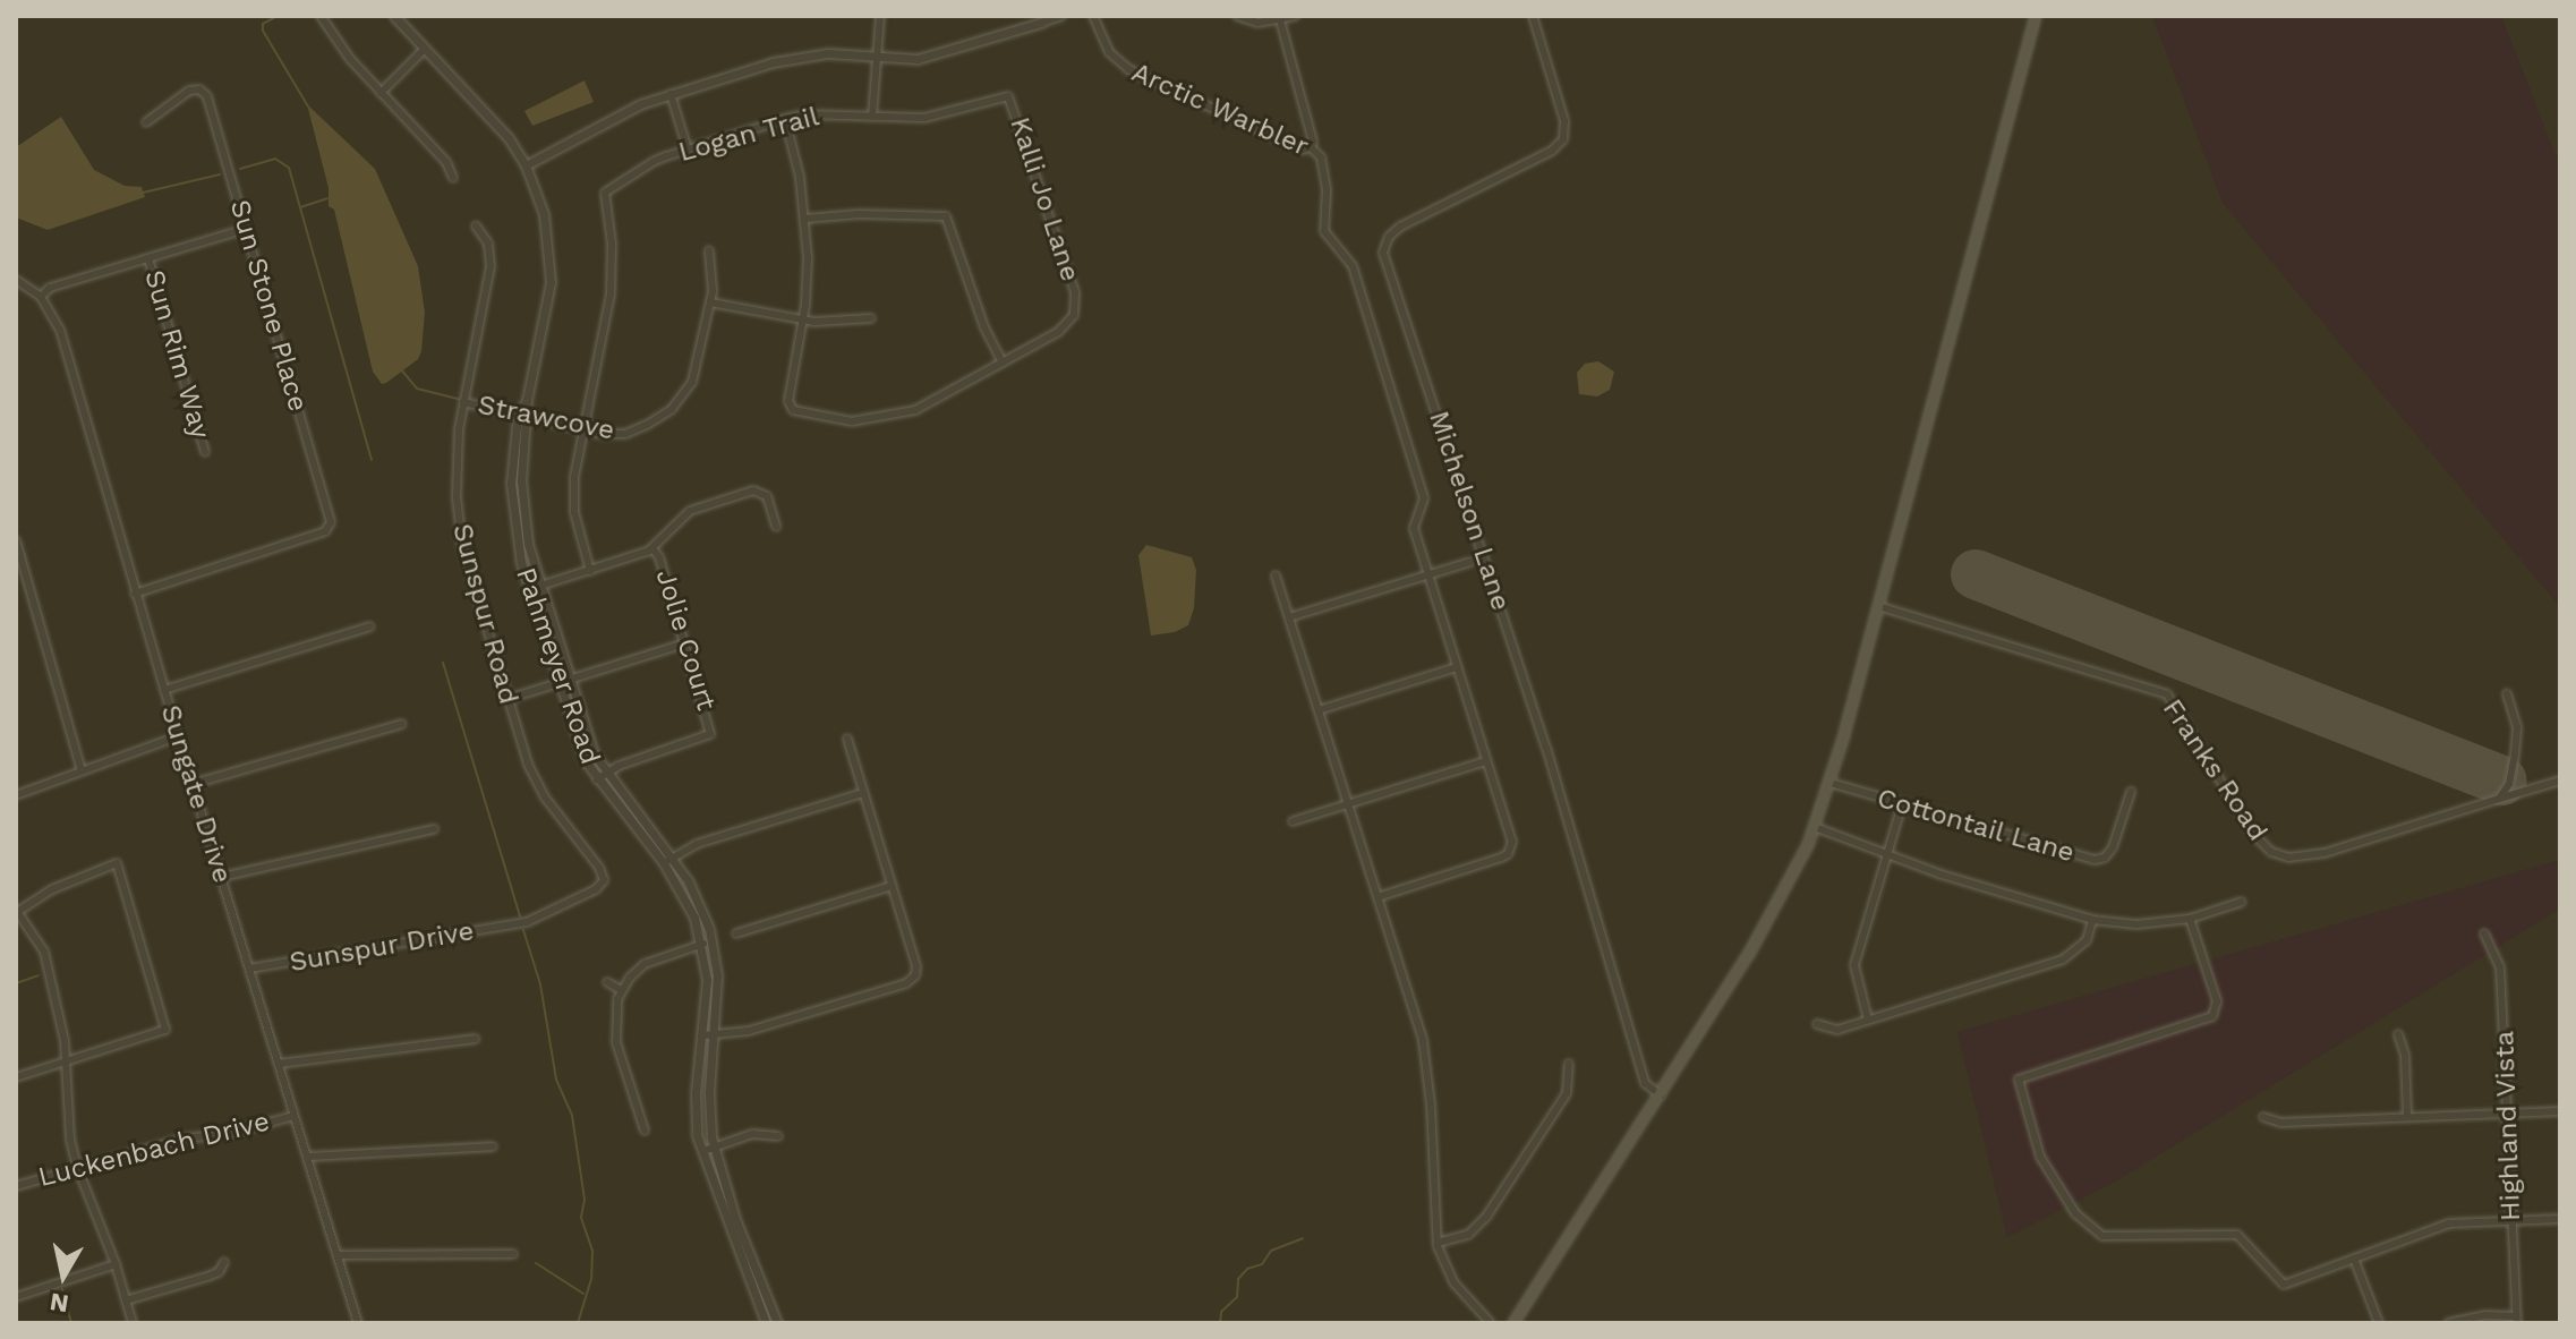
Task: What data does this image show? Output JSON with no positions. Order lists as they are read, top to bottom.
{
  "streets": {
    "street": [
      "Arctic Warbler",
      "Logan Trail",
      "Kalli Jo Lane",
      "Sun Stone Place",
      "Sun Rim Way",
      "Strawcove",
      "Michelson Lane",
      "Sunspur Road",
      "Jolie Court",
      "Pahmeyer Road",
      "Franks Road",
      "Sungate Drive",
      "Cottontail Lane",
      "Sunspur Drive",
      "Highland Vista",
      "Luckenbach Drive"
    ]
  },
  "crossings": [
    ["Logan Trail", "Kalli Jo Lane"],
    ["Logan Trail", "Strawcove"],
    ["Sun Stone Place", "Sungate Drive"],
    ["Strawcove", "Sunspur Road"],
    ["Strawcove", "Pahmeyer Road"],
    ["Sunspur Road", "Sunspur Drive"],
    ["Jolie Court", "Pahmeyer Road"],
    ["Sungate Drive", "Sunspur Drive"],
    ["Sungate Drive", "Luckenbach Drive"]
  ],
  "north": "bottom"
}
